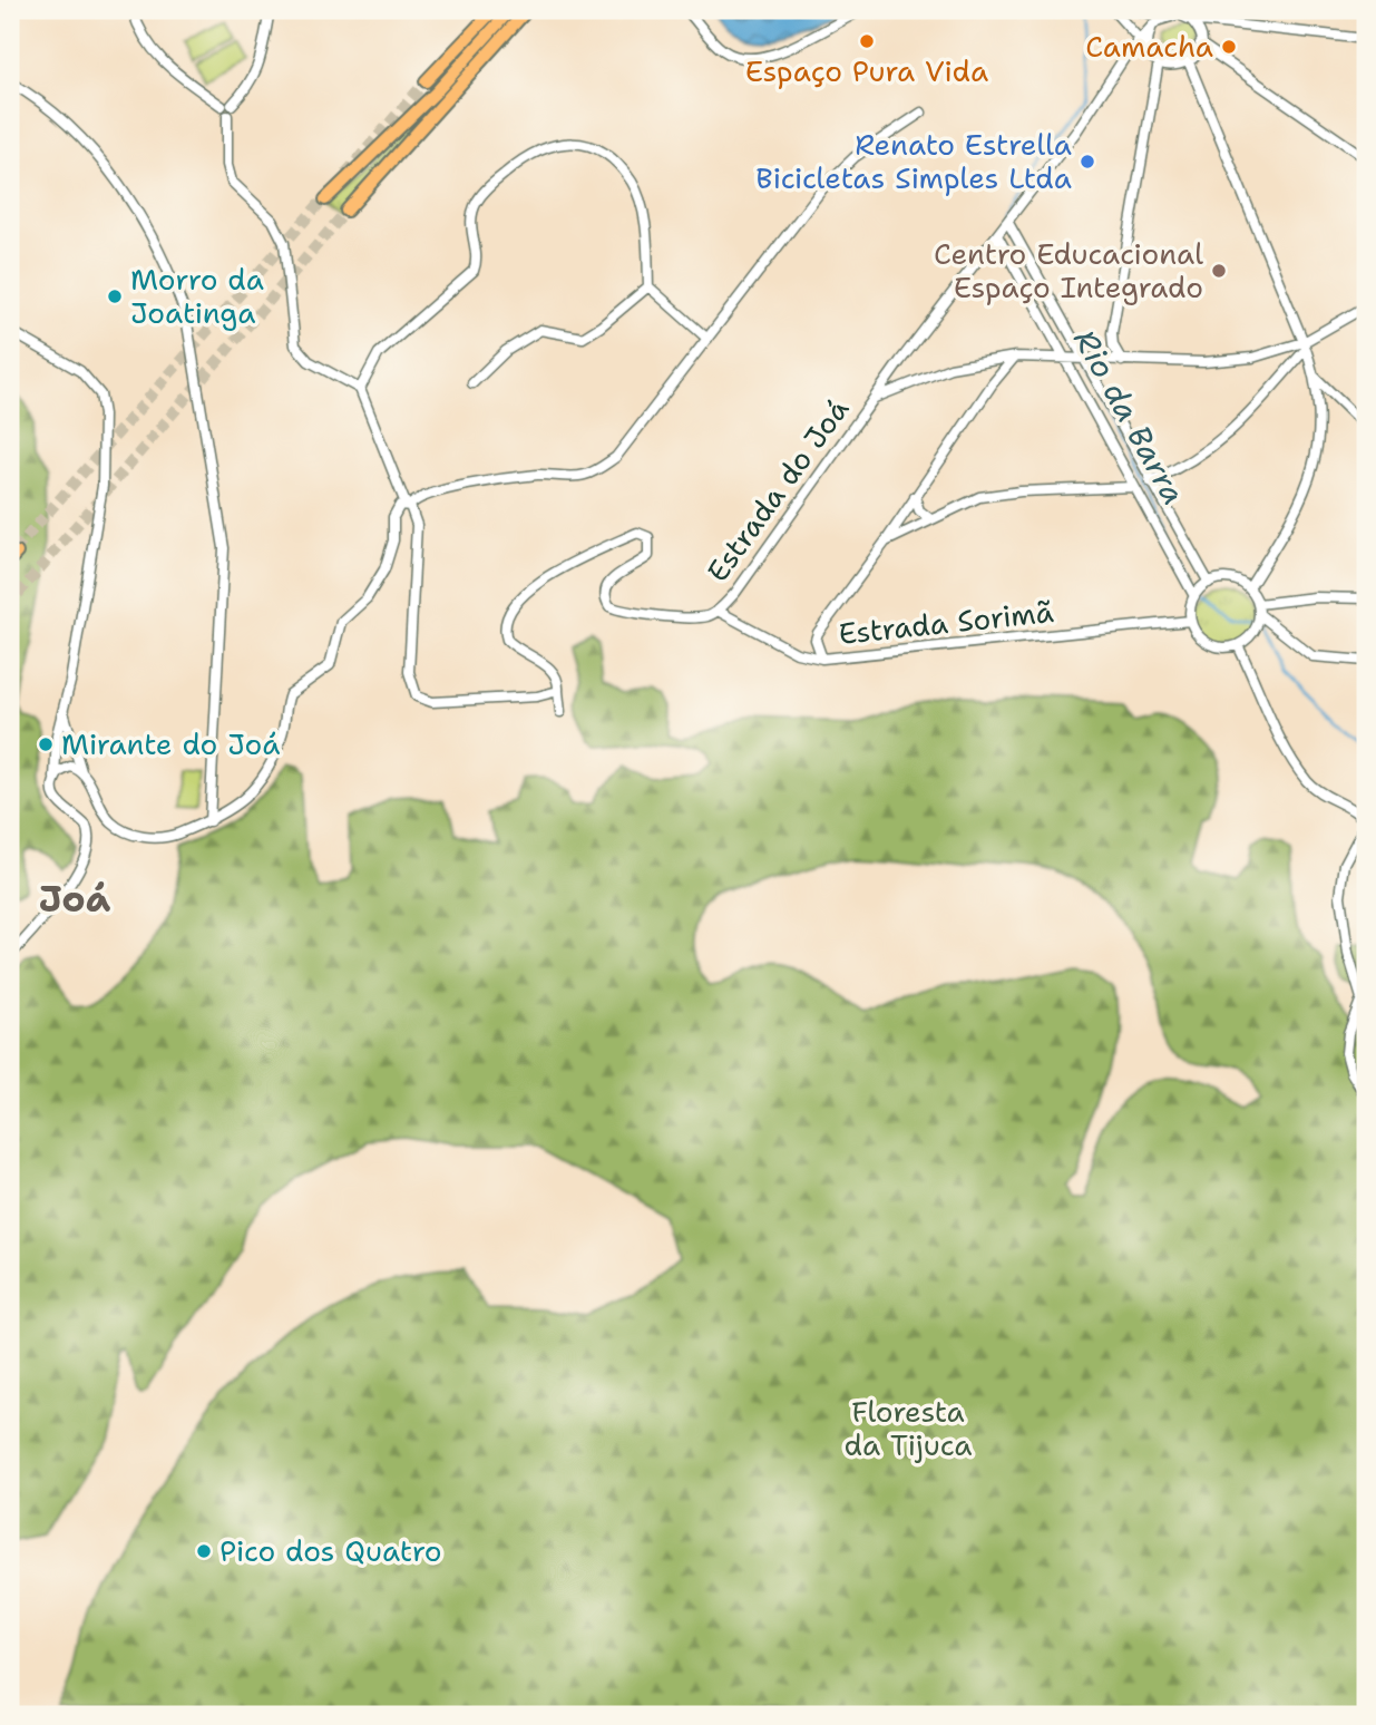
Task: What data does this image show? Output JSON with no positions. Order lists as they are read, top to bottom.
{
  "streets": {
    "street": ["Estrada do Joá", "Estrada Sorimã"]
  },
  "crossings": [
    ["Estrada do Joá", "Estrada Sorimã"]
  ],
  "districts": ["Joá"],
  "water": ["Rio da Barra"],
  "parks": ["Floresta da Tijuca"],
  "places": [
    "Espaço Pura Vida",
    "Camacha",
    "Renato Estrella Bicicletas Simples Ltda",
    "Centro Educacional Espaço Integrado",
    "Morro da Joatinga",
    "Mirante do Joá",
    "Pico dos Quatro"
  ]
}
